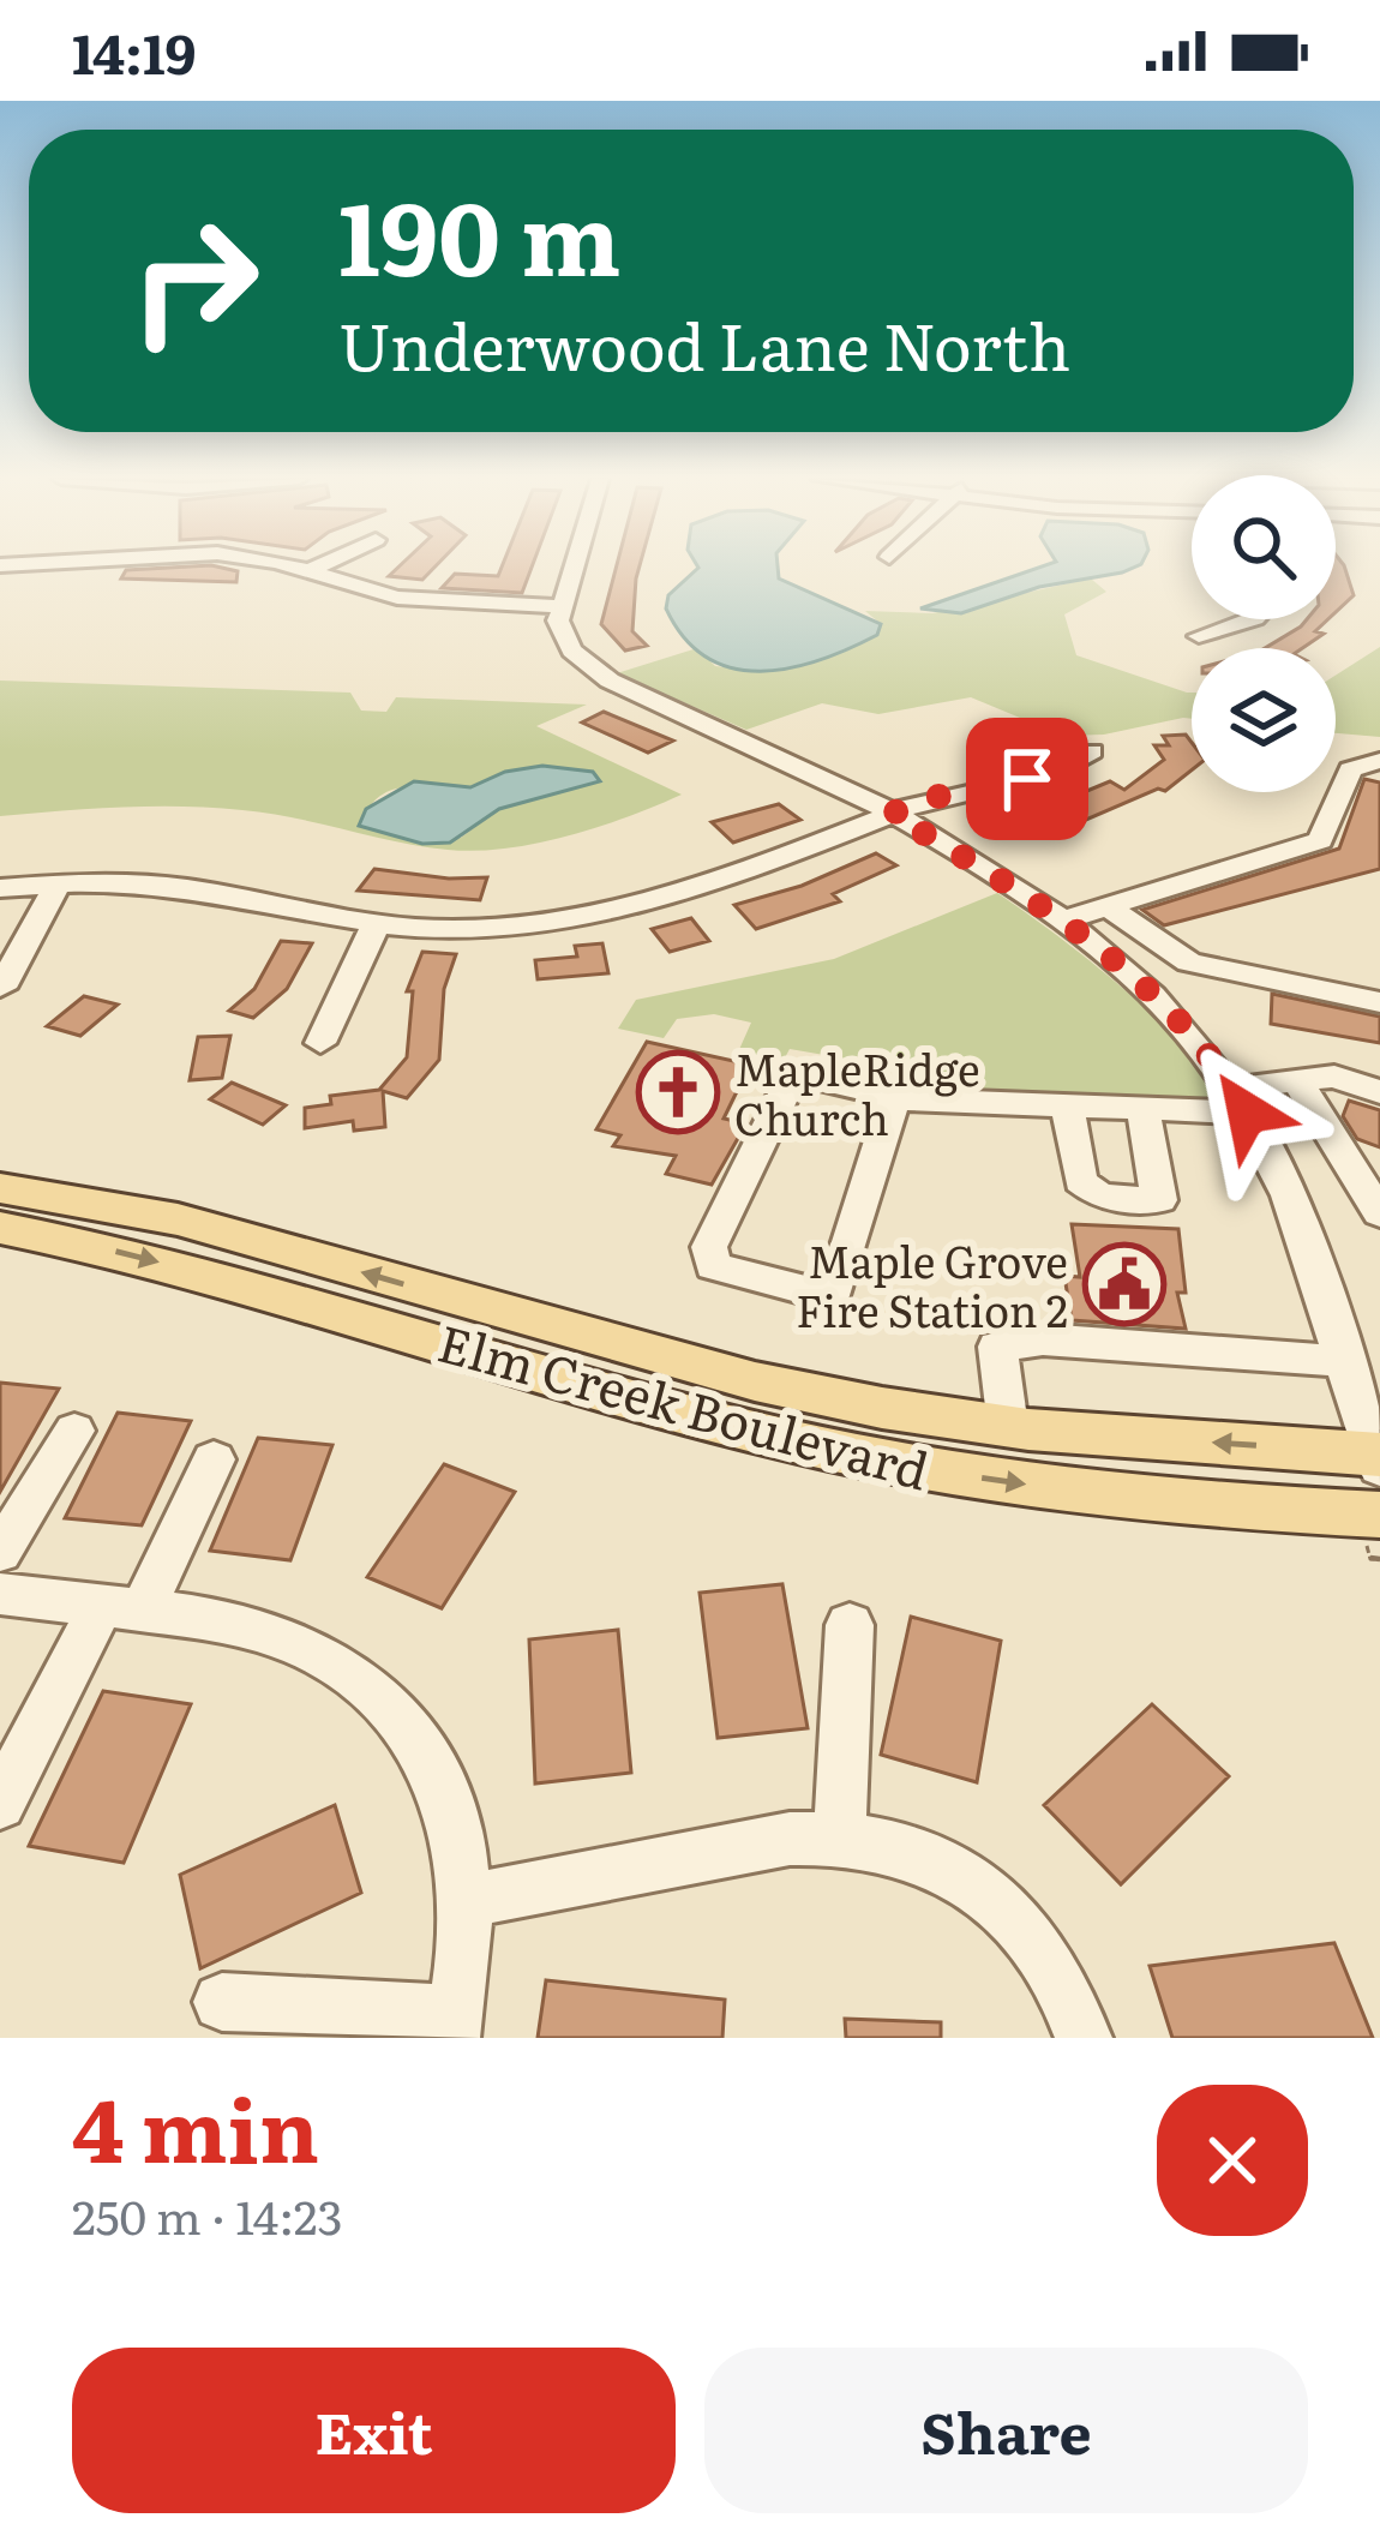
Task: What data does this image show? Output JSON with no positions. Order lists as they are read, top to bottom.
{
  "streets": {
    "main road": ["Elm Creek Boulevard"]
  },
  "places": {
    "church": ["MapleRidge Church"],
    "public building": ["Maple Grove Fire Station 2"]
  },
  "page": {
    "status": "14:19",
    "turn": ["190 m", "Underwood Lane North"],
    "heading": ["4 min", "250 m · 14:23"],
    "buttons": ["Exit", "Share"]
  }
}
